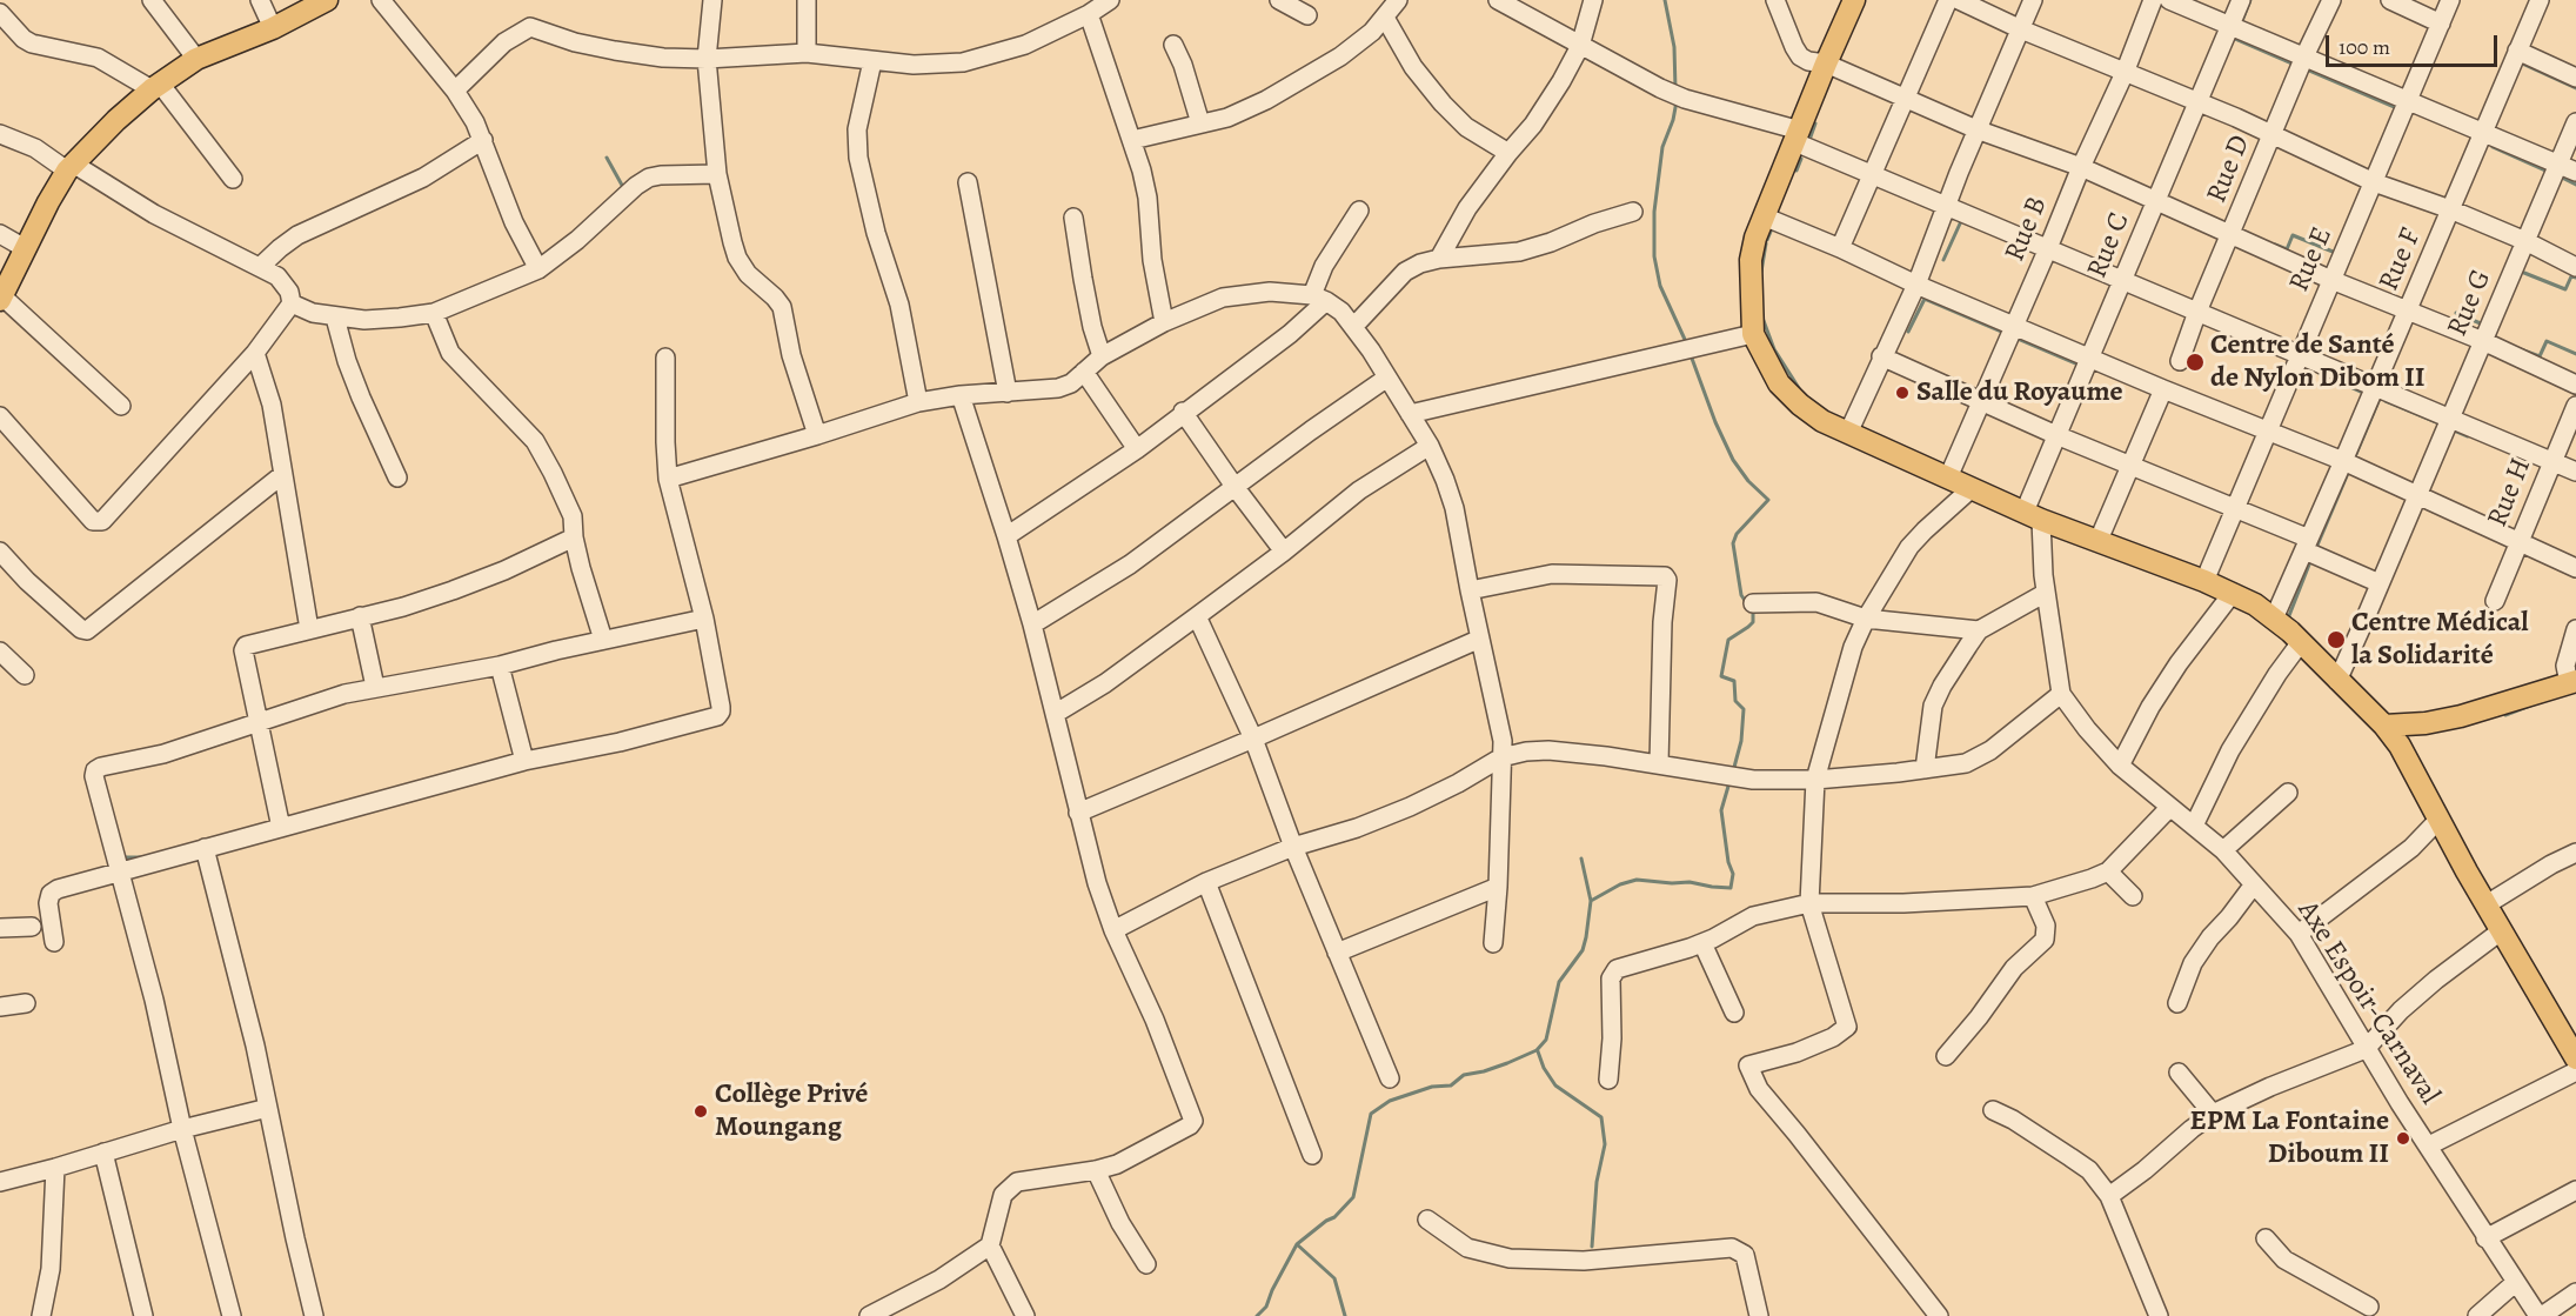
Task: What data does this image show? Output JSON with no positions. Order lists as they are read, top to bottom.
{
  "streets": {
    "street": [
      "Rue D",
      "Rue B",
      "Rue C",
      "Rue E",
      "Rue F",
      "Rue G",
      "Rue H",
      "Axe Espoir-Carnaval"
    ]
  },
  "crossings": [
    ["Rue C", "Axe Espoir-Carnaval"]
  ],
  "places": [
    "Centre de Santé de Nylon Dibom II",
    "Salle du Royaume",
    "Centre Médical la Solidarité",
    "Collège Privé Moungang",
    "EPM La Fontaine Diboum II"
  ],
  "scale_bar": "100 m"
}
